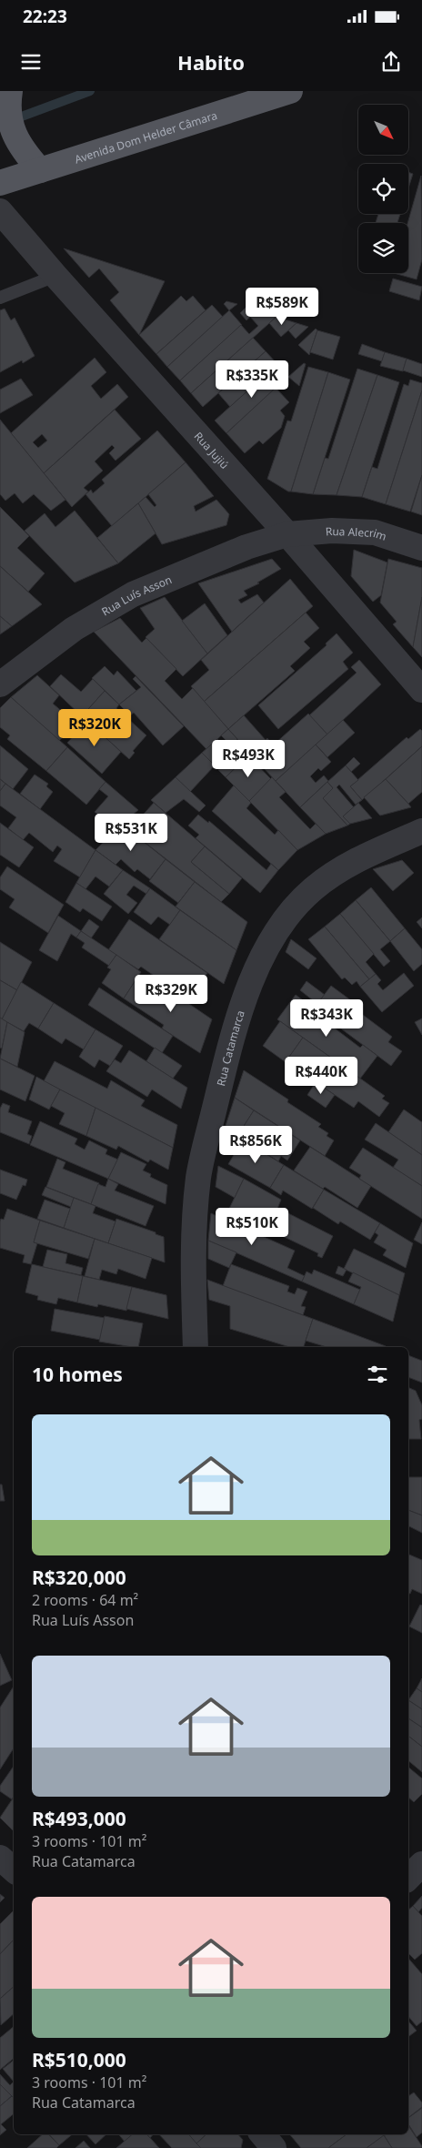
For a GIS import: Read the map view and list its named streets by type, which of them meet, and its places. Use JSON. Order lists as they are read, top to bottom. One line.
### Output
{"streets":{"main road":["Avenida Dom Helder Câmara"],"street":["Rua Jujiú","Rua Alecrim","Rua Luís Asson","Rua Catamarca"]},"crossings":[["Rua Jujiú","Rua Alecrim"],["Rua Jujiú","Rua Luís Asson"],["Rua Alecrim","Rua Luís Asson"]],"north":"bottom right","page":{"status":"22:23","header":"Habito","price":["R$589K","R$335K","R$320K","R$493K","R$531K","R$329K","R$343K","R$440K","R$856K","R$510K"],"heading":"10 homes","list":[{"name":"R$320,000","note":"2 rooms · 64 m² · Rua Luís Asson"},{"name":"R$493,000","note":"3 rooms · 101 m² · Rua Catamarca"},{"name":"R$510,000","note":"3 rooms · 101 m² · Rua Catamarca"}]}}
